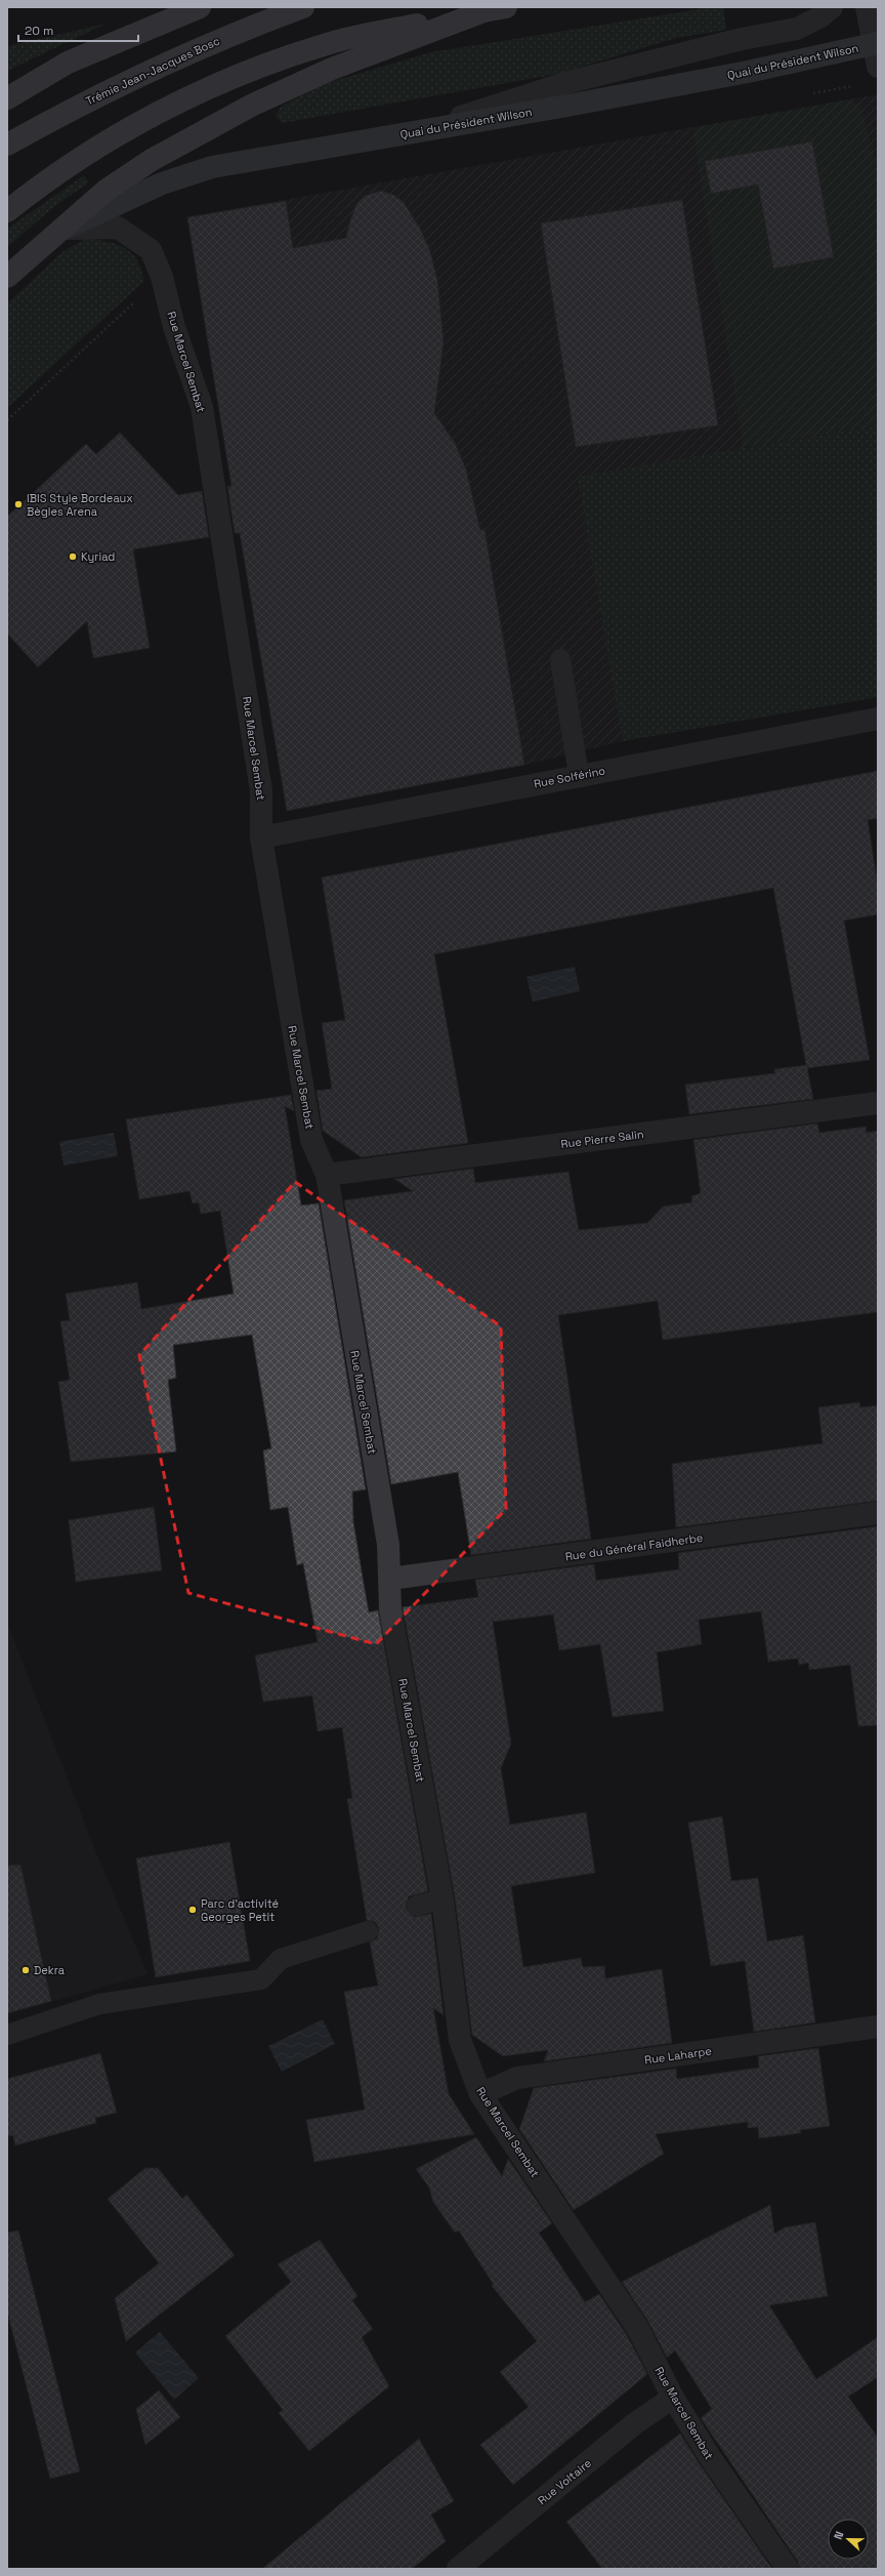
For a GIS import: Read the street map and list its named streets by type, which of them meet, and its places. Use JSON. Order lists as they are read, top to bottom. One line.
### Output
{"streets":{"main road":["Trémie Jean-Jacques Bosc"],"street":["Quai du Président Wilson","Rue Marcel Sembat","Rue Solférino","Rue Pierre Salin","Rue du Général Faidherbe","Rue Laharpe","Rue Voltaire"]},"crossings":[["Quai du Président Wilson","Rue Marcel Sembat"],["Rue Marcel Sembat","Rue Solférino"],["Rue Marcel Sembat","Rue Pierre Salin"],["Rue Marcel Sembat","Rue du Général Faidherbe"],["Rue Marcel Sembat","Rue Laharpe"],["Rue Marcel Sembat","Rue Voltaire"]],"places":["IBIS Style Bordeaux Bègles Arena","Kyriad","Parc d'activité Georges Petit","Dekra"],"scale_bar":"20 m","north":"left"}
